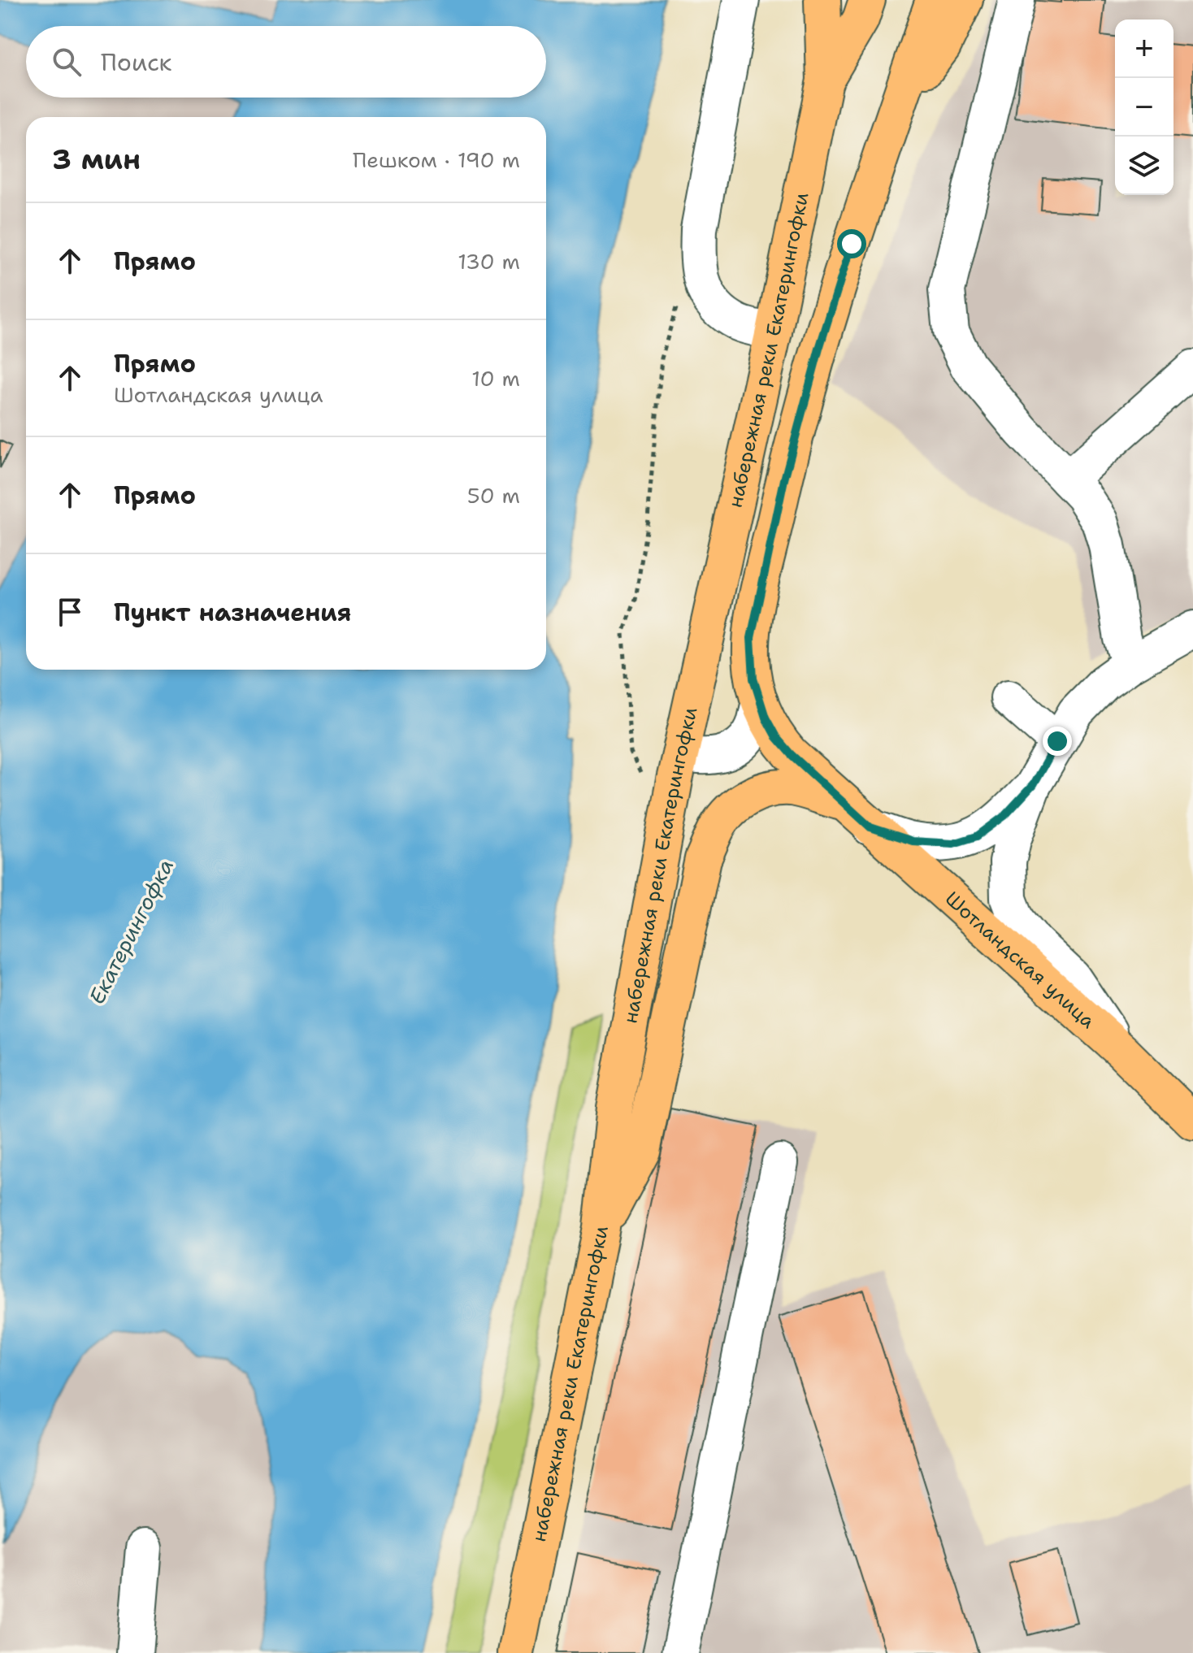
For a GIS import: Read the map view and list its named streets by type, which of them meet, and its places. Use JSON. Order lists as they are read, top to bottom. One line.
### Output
{"streets":{"main road":["набережная реки Екатерингофки","Шотландская улица"]},"water":["Екатерингофка"],"page":{"map_buttons":["+","−"],"search":"Поиск","heading":["3 мин","Пешком · 190 m"],"list":[["Прямо","130 m"],["Прямо","Шотландская улица","10 m"],["Прямо","50 m"],"Пункт назначения"]}}
